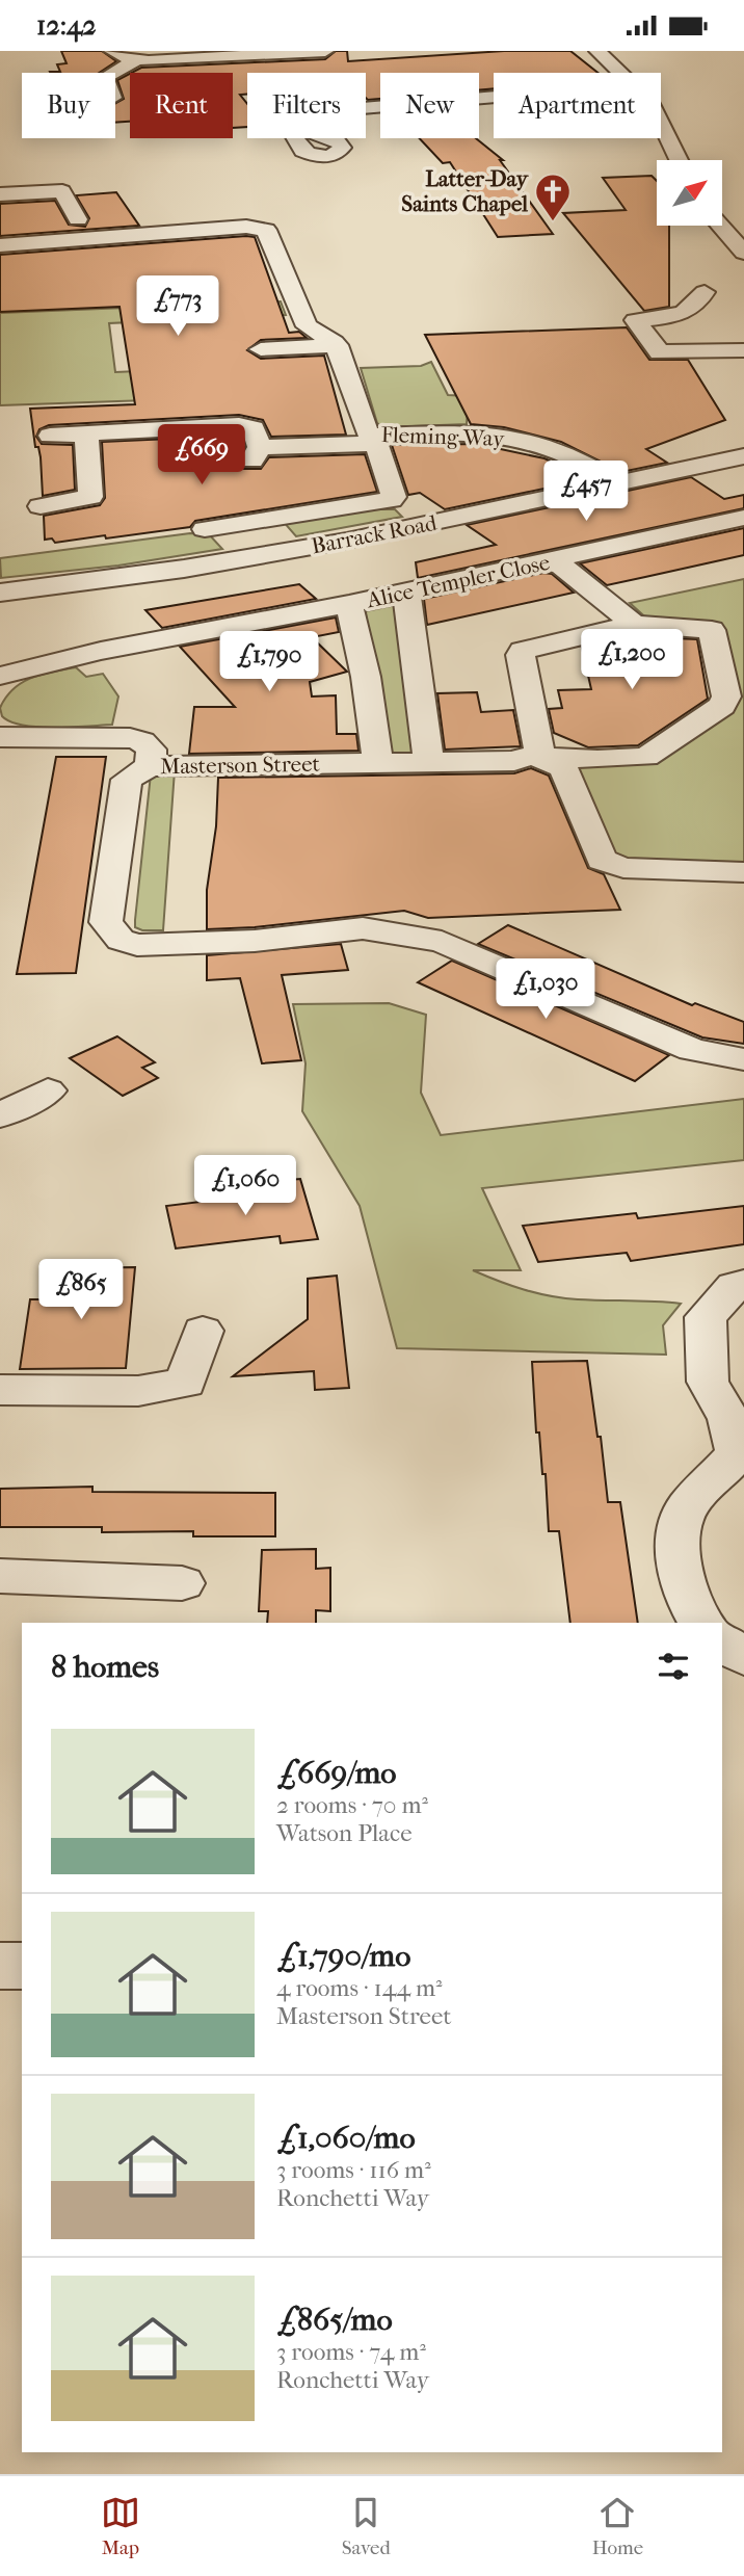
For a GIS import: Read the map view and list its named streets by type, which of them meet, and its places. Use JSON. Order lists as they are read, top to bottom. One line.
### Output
{"streets":{"street":["Fleming Way","Barrack Road","Alice Templer Close","Masterson Street"]},"crossings":[["Fleming Way","Barrack Road"]],"places":{"church":["Latter-Day Saints Chapel"]},"north":"top right","page":{"status":"12:42","chip":["Buy","Rent","Filters","New","Apartment"],"price":["£773","£669","£457","£1,200","£1,790","£1,030","£1,060","£865"],"heading":"8 homes","list":[{"name":"£669/mo","note":"2 rooms · 70 m² · Watson Place"},{"name":"£1,790/mo","note":"4 rooms · 144 m² · Masterson Street"},{"name":"£1,060/mo","note":"3 rooms · 116 m² · Ronchetti Way"},{"name":"£865/mo","note":"3 rooms · 74 m² · Ronchetti Way"}],"tabs":["Map","Saved","Home"]}}
